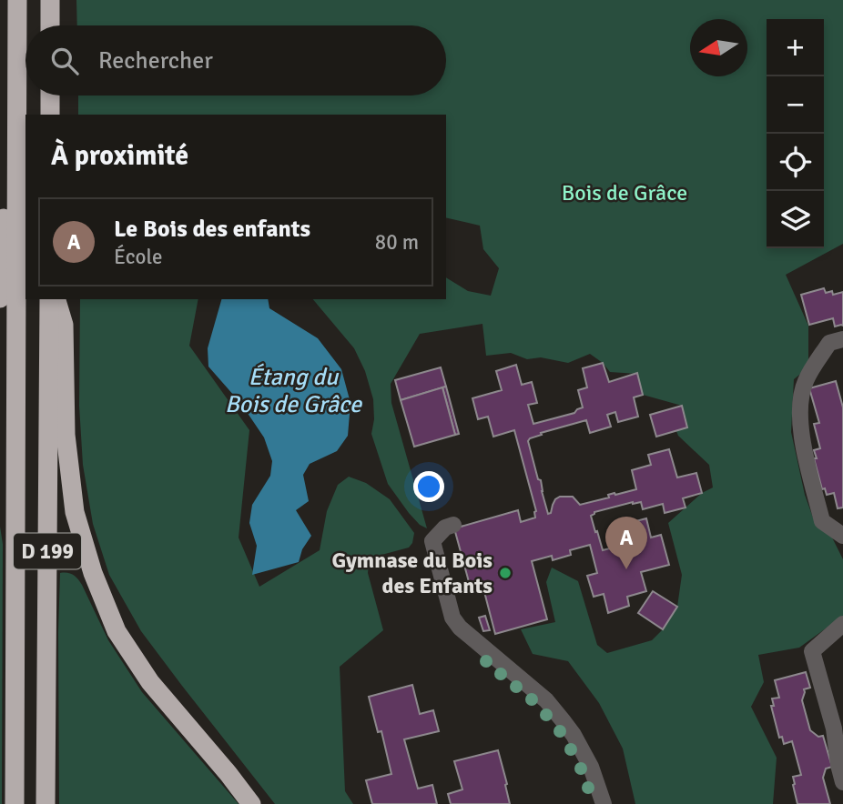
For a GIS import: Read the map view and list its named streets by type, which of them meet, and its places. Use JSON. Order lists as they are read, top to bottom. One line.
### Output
{"streets":{"highway":["D 199"]},"water":["Étang du Bois de Grâce"],"parks":["Bois de Grâce"],"places":["Gymnase du Bois des Enfants"],"north":"left","page":{"map_buttons":["+","−"],"search":"Rechercher","heading":"À proximité","list":[{"mark":"A","name":"Le Bois des enfants","note":"École","value":"80 m"}],"pins":"A"}}
